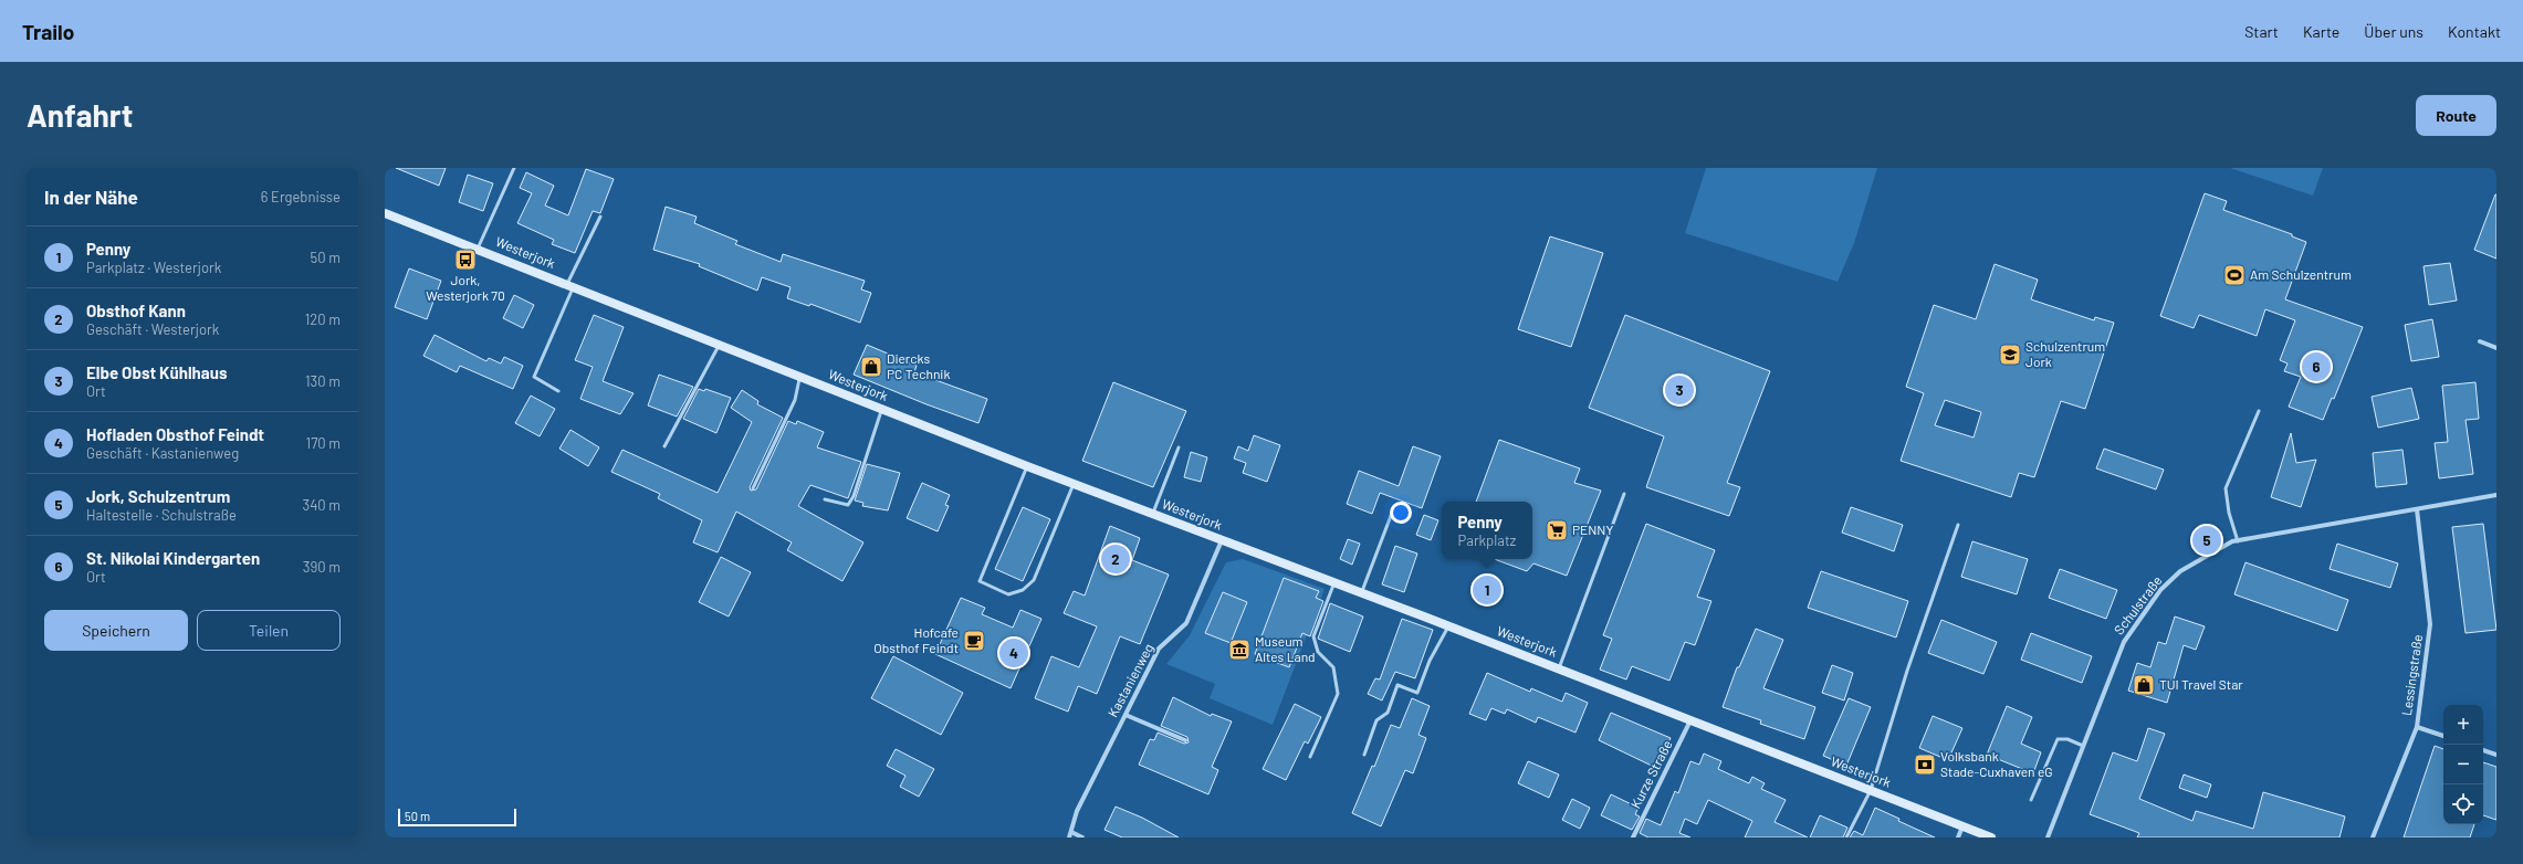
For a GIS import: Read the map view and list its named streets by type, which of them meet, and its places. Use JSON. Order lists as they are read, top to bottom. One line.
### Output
{"streets":{"main road":["Westerjork"],"street":["Schulstraße","Lessingstraße","Kastanienweg","Kurze Straße"]},"crossings":[["Westerjork","Kastanienweg"],["Westerjork","Kurze Straße"],["Schulstraße","Lessingstraße"]],"places":{"bus stop":["Jork, Westerjork 70"],"sports":["Am Schulzentrum"],"school or university":["Schulzentrum Jork"],"shop":["Diercks PC Technik","TUI Travel Star"],"supermarket":["PENNY"],"cafe":["Hofcafe Obsthof Feindt"],"museum":["Museum Altes Land"],"bank":["Volksbank Stade-Cuxhaven eG"]},"scale_bar":"50 m","page":{"header":"Trailo","nav":["Start","Karte","Über uns","Kontakt"],"buttons":["Route",["Speichern","Teilen"]],"title":"Anfahrt","heading":["In der Nähe","6 Ergebnisse"],"list":[{"mark":"1","name":"Penny","note":"Parkplatz · Westerjork","value":"50 m"},{"mark":"2","name":"Obsthof Kann","note":"Geschäft · Westerjork","value":"120 m"},{"mark":"3","name":"Elbe Obst Kühlhaus","note":"Ort","value":"130 m"},{"mark":"4","name":"Hofladen Obsthof Feindt","note":"Geschäft · Kastanienweg","value":"170 m"},{"mark":"5","name":"Jork, Schulzentrum","note":"Haltestelle · Schulstraße","value":"340 m"},{"mark":"6","name":"St. Nikolai Kindergarten","note":"Ort","value":"390 m"}],"pins":["6","3","5","2","1","4"],"popup":["Penny","Parkplatz"],"map_buttons":["+","−"],"scale":"50 m"}}
